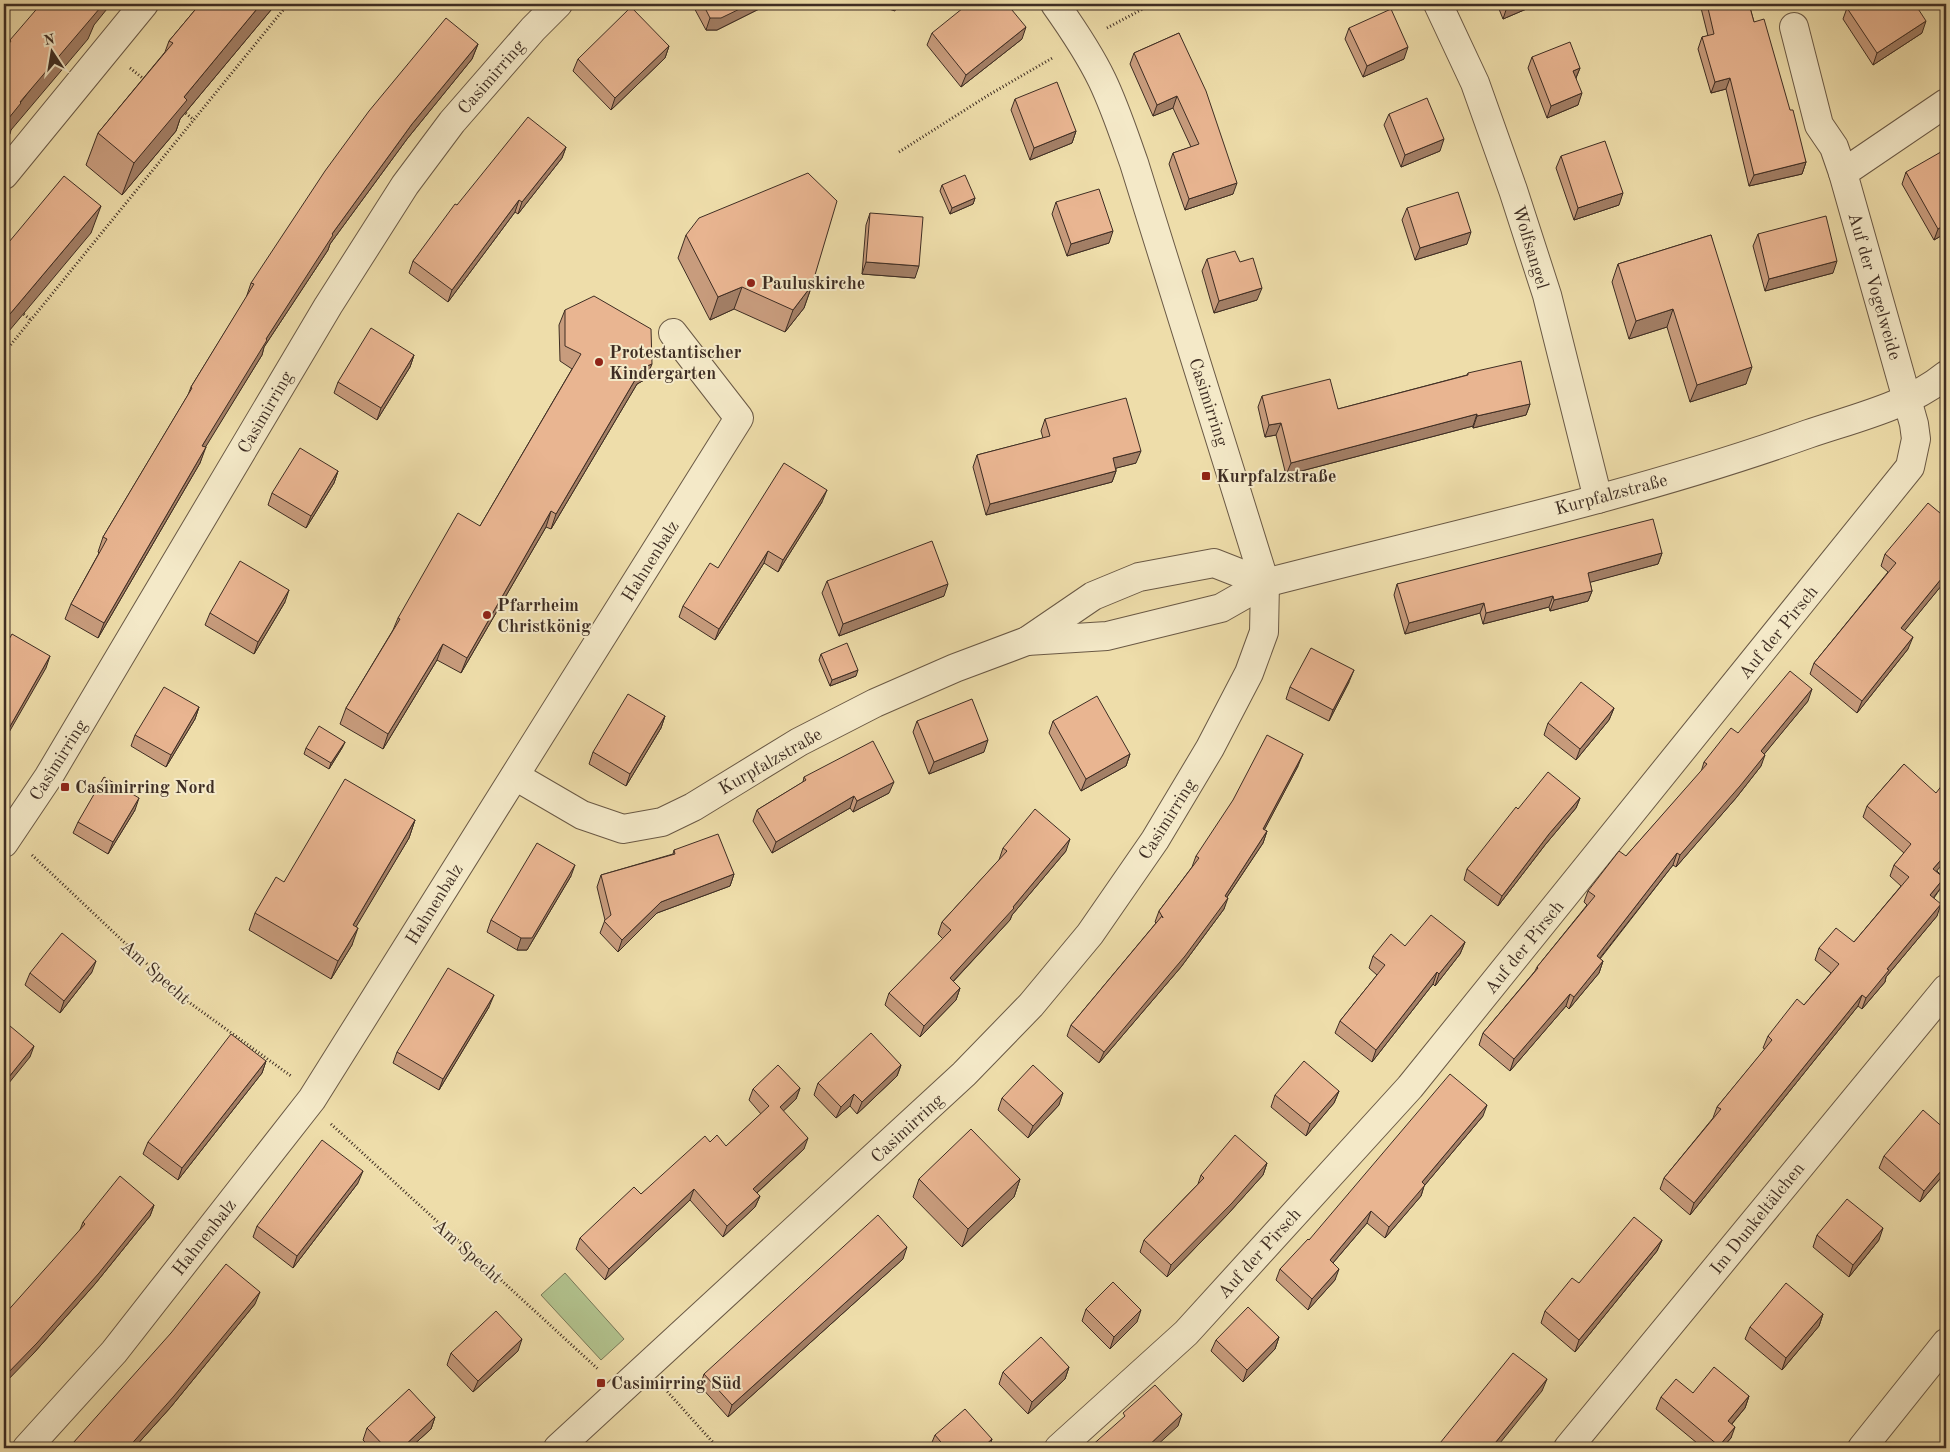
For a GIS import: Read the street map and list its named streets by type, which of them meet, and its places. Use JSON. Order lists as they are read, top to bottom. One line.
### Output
{"streets":{"street":["Casimirring","Wolfsangel","Auf der Vogelweide","Kurpfalzstraße","Hahnenbalz","Auf der Pirsch","Im Dunkeltälchen"],"path":["Am Specht"]},"crossings":[["Casimirring","Kurpfalzstraße"],["Casimirring","Am Specht"],["Wolfsangel","Kurpfalzstraße"],["Auf der Vogelweide","Kurpfalzstraße"],["Auf der Vogelweide","Auf der Pirsch"],["Kurpfalzstraße","Hahnenbalz"],["Kurpfalzstraße","Auf der Pirsch"]],"places":{"other":["Pauluskirche","Protestantischer Kindergarten","Pfarrheim Christkönig"],"transit":["Kurpfalzstraße","Casimirring Nord","Casimirring Süd"]},"north":"top"}
